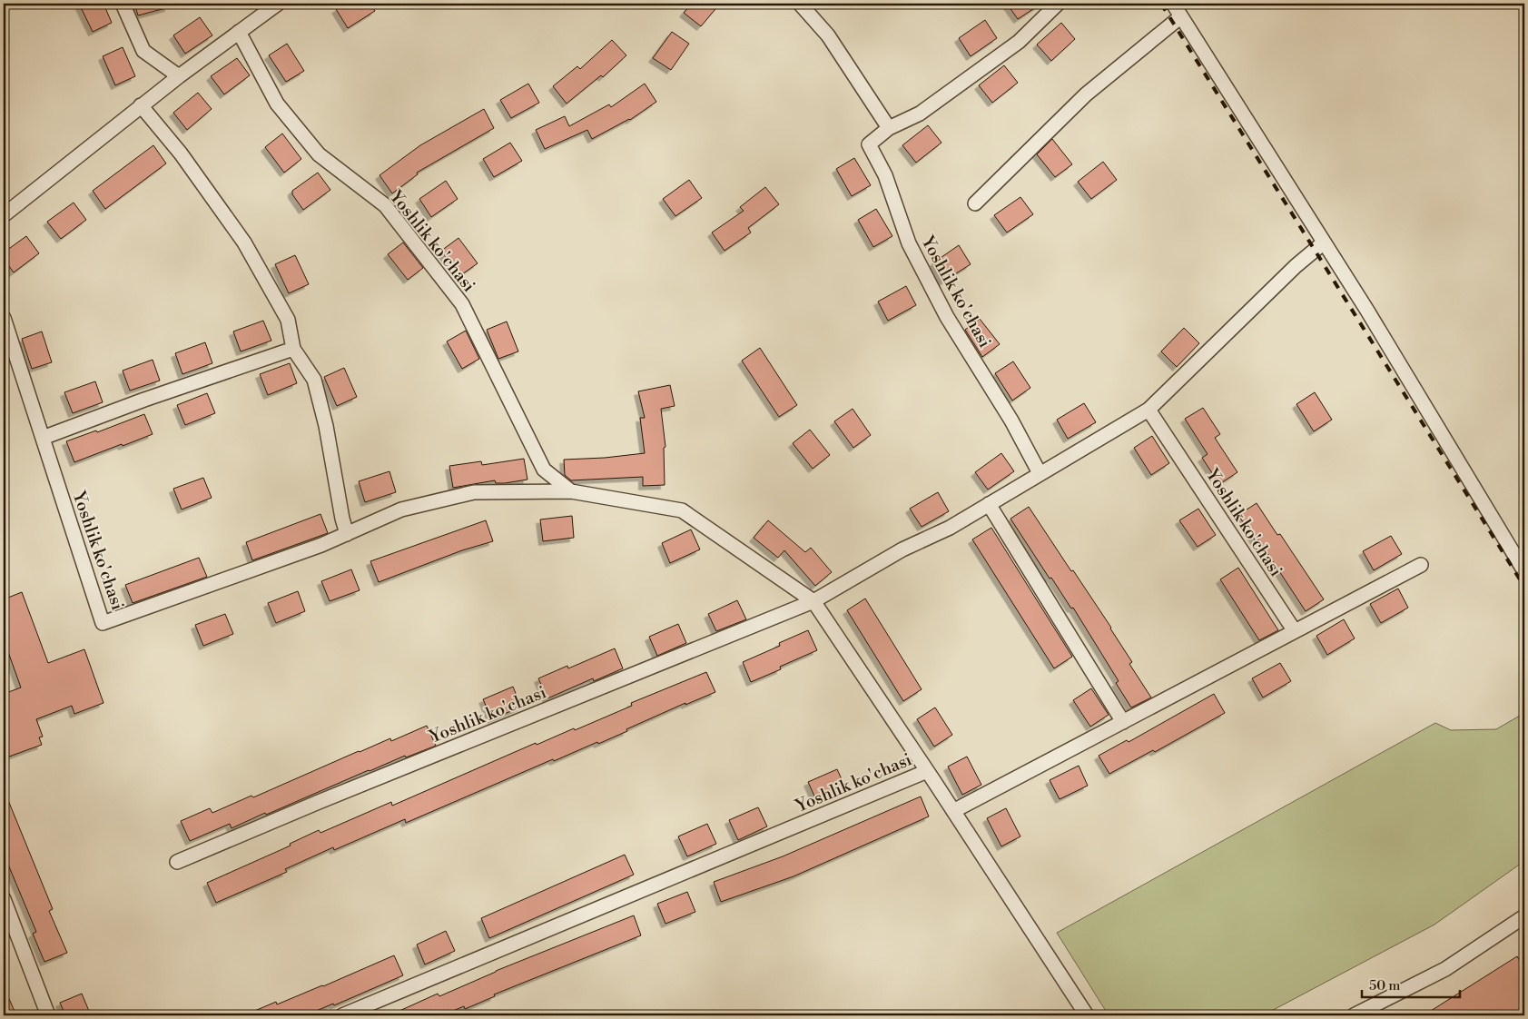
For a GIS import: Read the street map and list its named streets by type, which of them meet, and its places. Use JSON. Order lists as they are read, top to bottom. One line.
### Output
{"streets":{"street":["Yoshlik ko'chasi"]},"scale_bar":"50 m"}
